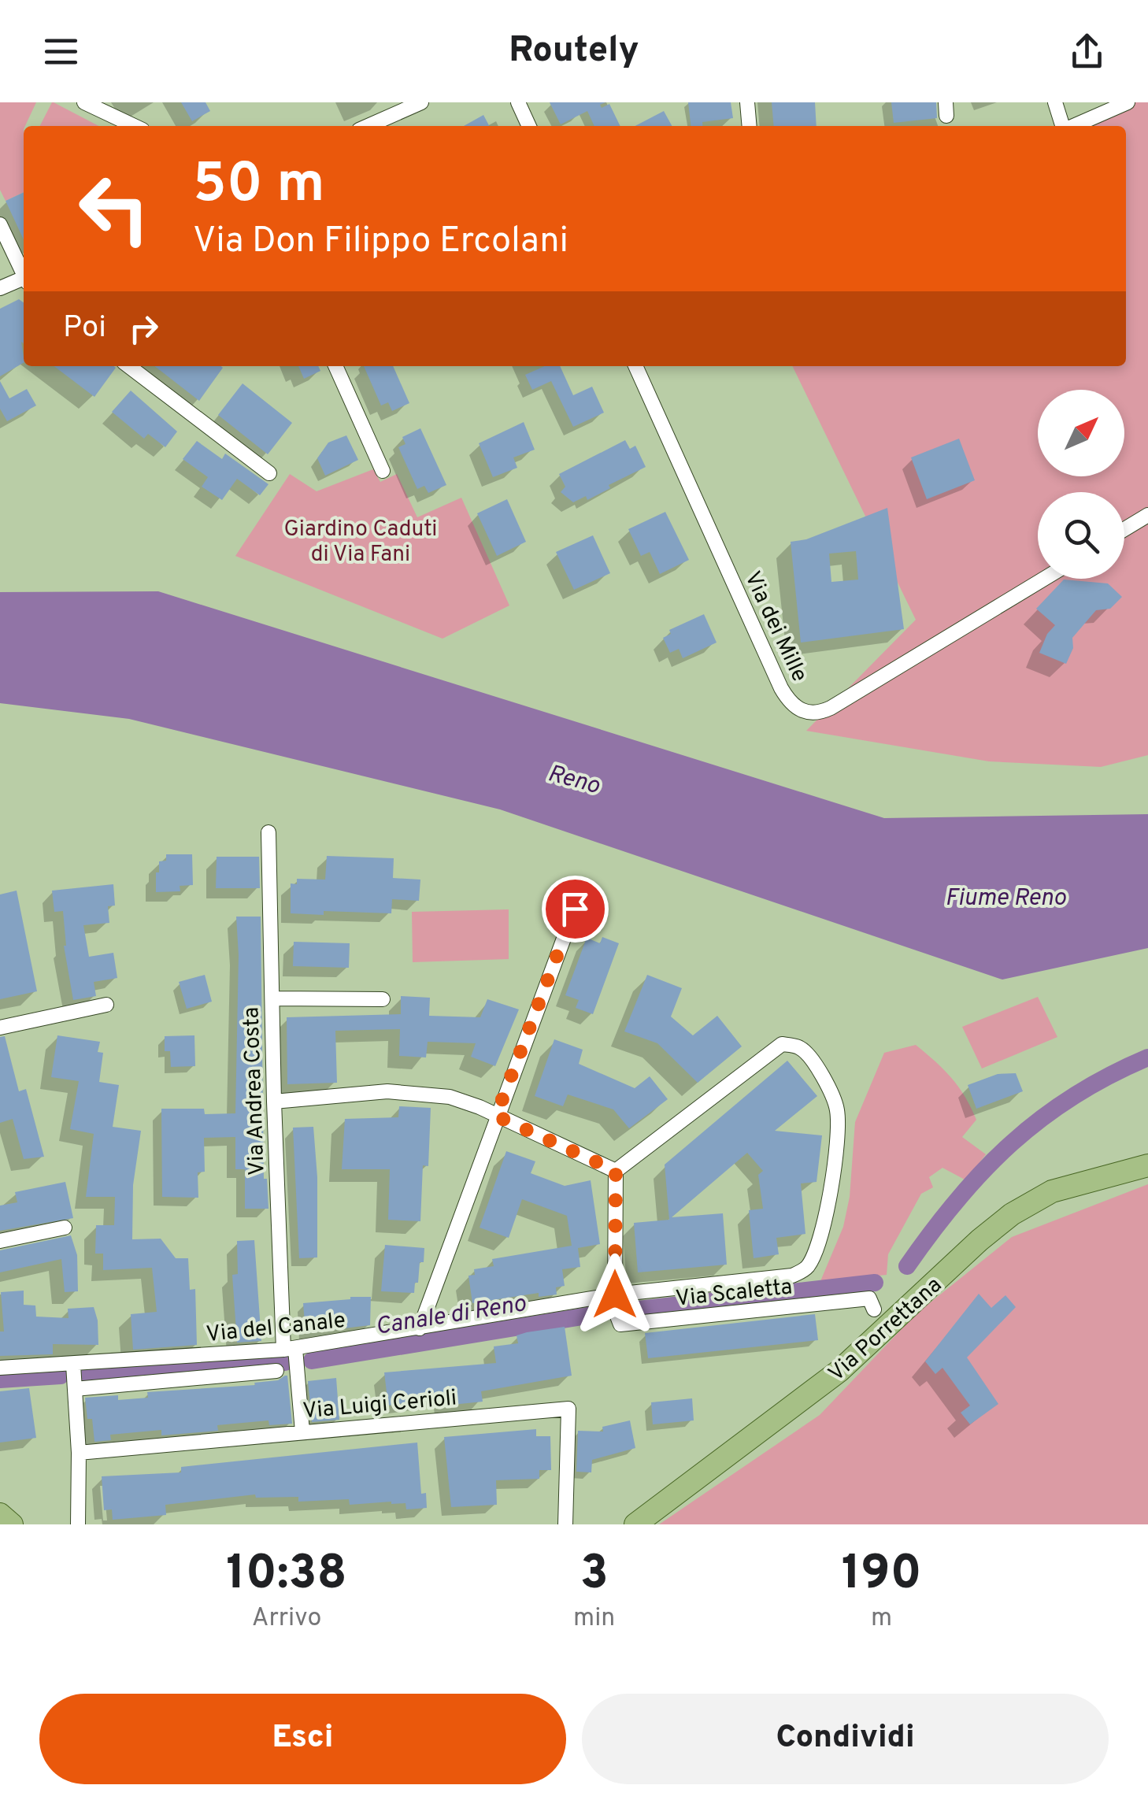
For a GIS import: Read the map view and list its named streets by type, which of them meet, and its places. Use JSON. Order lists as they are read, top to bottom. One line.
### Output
{"streets":{"main road":["Via Porrettana"],"street":["Via dei Mille","Via Andrea Costa","Via Scaletta","Via del Canale","Via Luigi Cerioli"]},"crossings":[["Via Andrea Costa","Via del Canale"],["Via Andrea Costa","Via Luigi Cerioli"],["Via Scaletta","Via del Canale"]],"water":["Reno","Fiume Reno","Canale di Reno"],"parks":["Giardino Caduti di Via Fani"],"north":"top right","page":{"header":"Routely","turn":["50 m","Via Don Filippo Ercolani"],"then":"Poi","eta":["10:38","Arrivo","3","min","190","m"],"buttons":["Esci","Condividi"]}}
